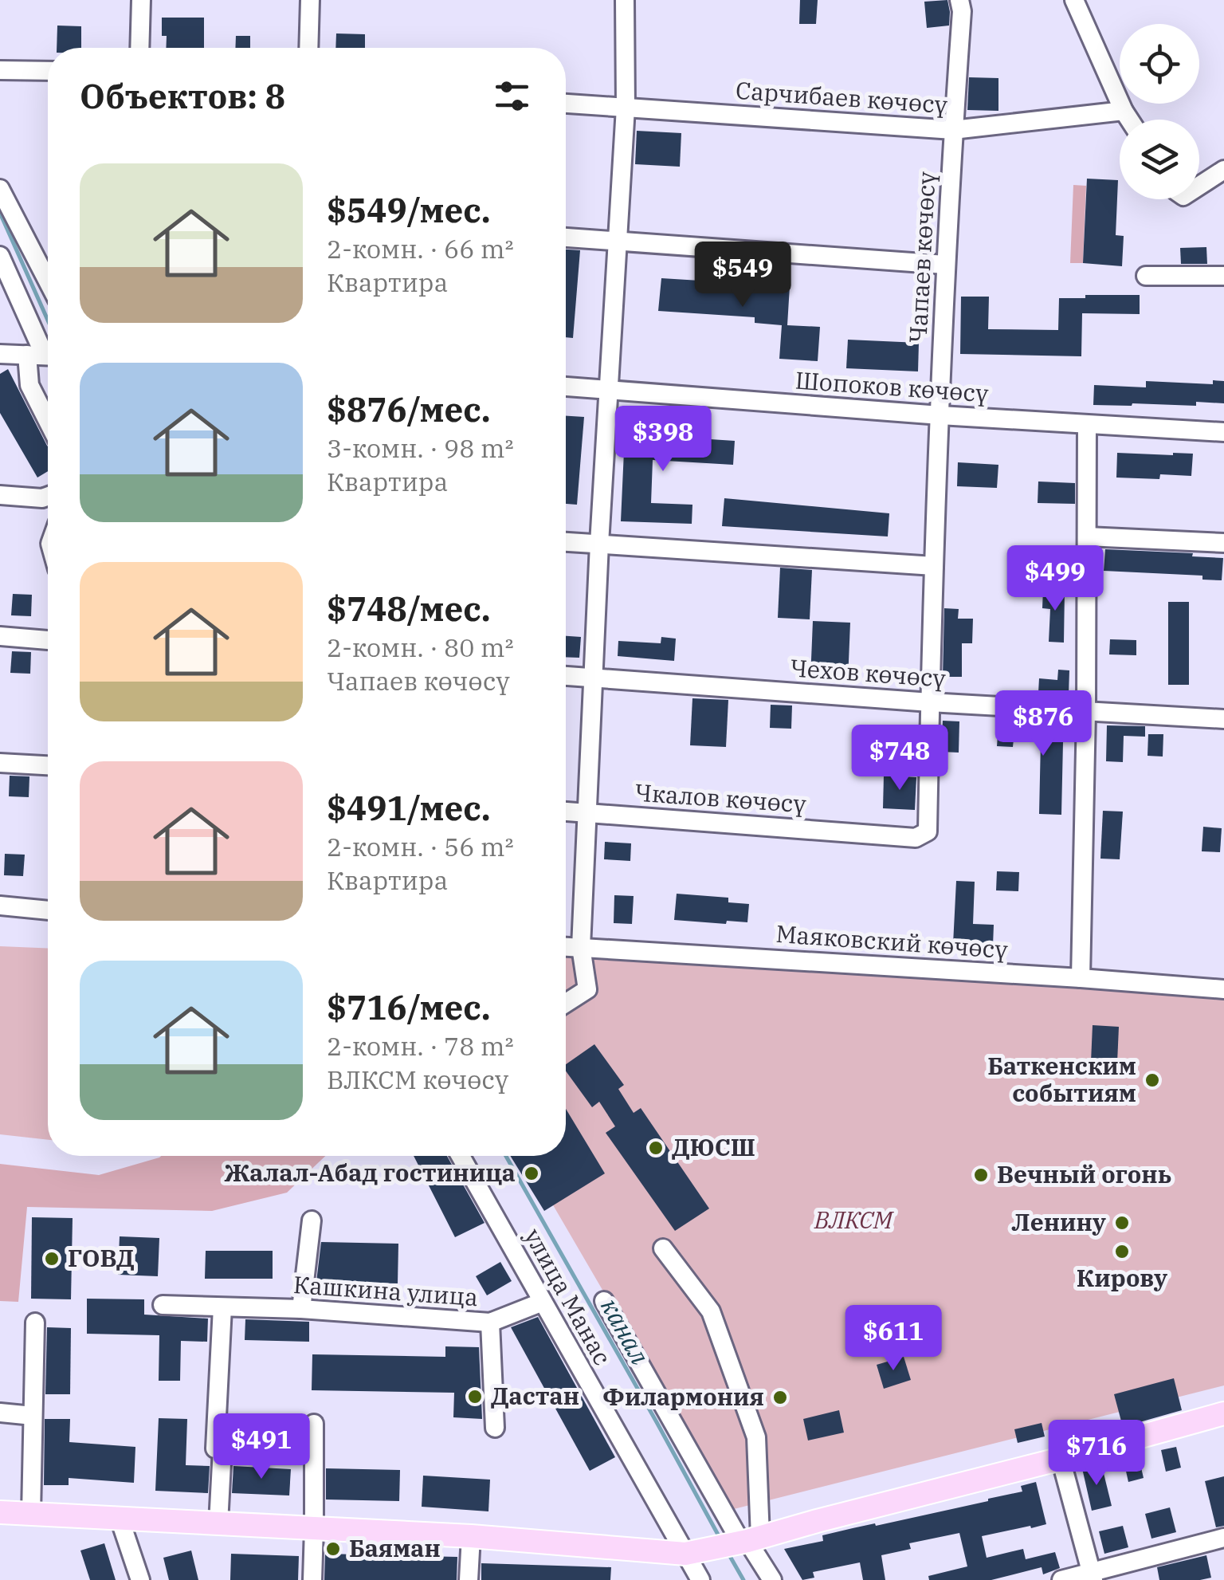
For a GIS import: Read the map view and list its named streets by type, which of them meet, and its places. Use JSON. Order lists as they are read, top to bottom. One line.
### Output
{"streets":{"street":["Сарчибаев көчөсү","Чапаев көчөсү","Шопоков көчөсү","Чехов көчөсү","Чкалов көчөсү","Маяковский көчөсү","Кашкина улица","улица Манас"]},"crossings":[["Сарчибаев көчөсү","Чапаев көчөсү"],["Чапаев көчөсү","Шопоков көчөсү"],["Чапаев көчөсү","Чехов көчөсү"],["Чапаев көчөсү","Чкалов көчөсү"],["Кашкина улица","улица Манас"]],"water":["канал"],"parks":["ВЛКСМ"],"places":["Баткенским событиям","ДЮСШ","Жалал-Абад гостиница","Вечный огонь","Ленину","Кирову","ГОВД","Дастан","Филармония","Баяман"],"page":{"heading":"Объектов: 8","list":[{"name":"$549/мес.","note":"2-комн. · 66 m² · Квартира"},{"name":"$876/мес.","note":"3-комн. · 98 m² · Квартира"},{"name":"$748/мес.","note":"2-комн. · 80 m² · Чапаев көчөсү"},{"name":"$491/мес.","note":"2-комн. · 56 m² · Квартира"},{"name":"$716/мес.","note":"2-комн. · 78 m² · ВЛКСМ көчөсү"}],"price":["$549","$398","$499","$876","$748","$611","$491","$716"]}}
